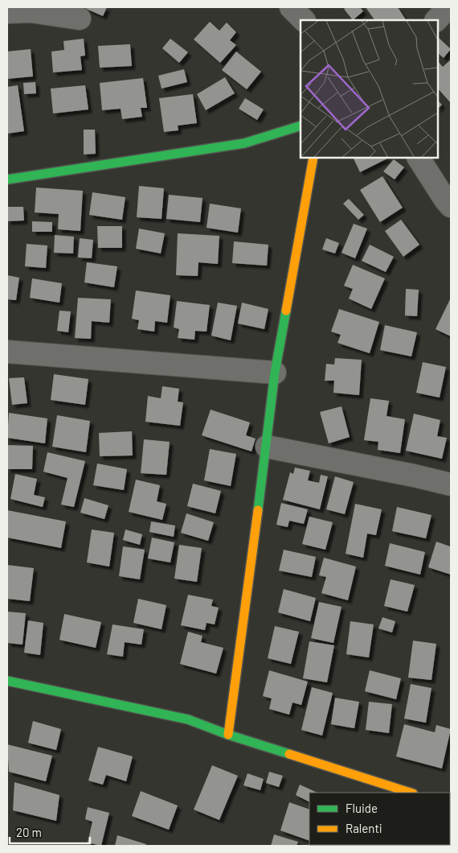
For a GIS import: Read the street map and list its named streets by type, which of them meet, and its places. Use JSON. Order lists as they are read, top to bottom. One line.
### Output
{"legend":["Fluide","Ralenti"],"scale_bar":"20 m"}
